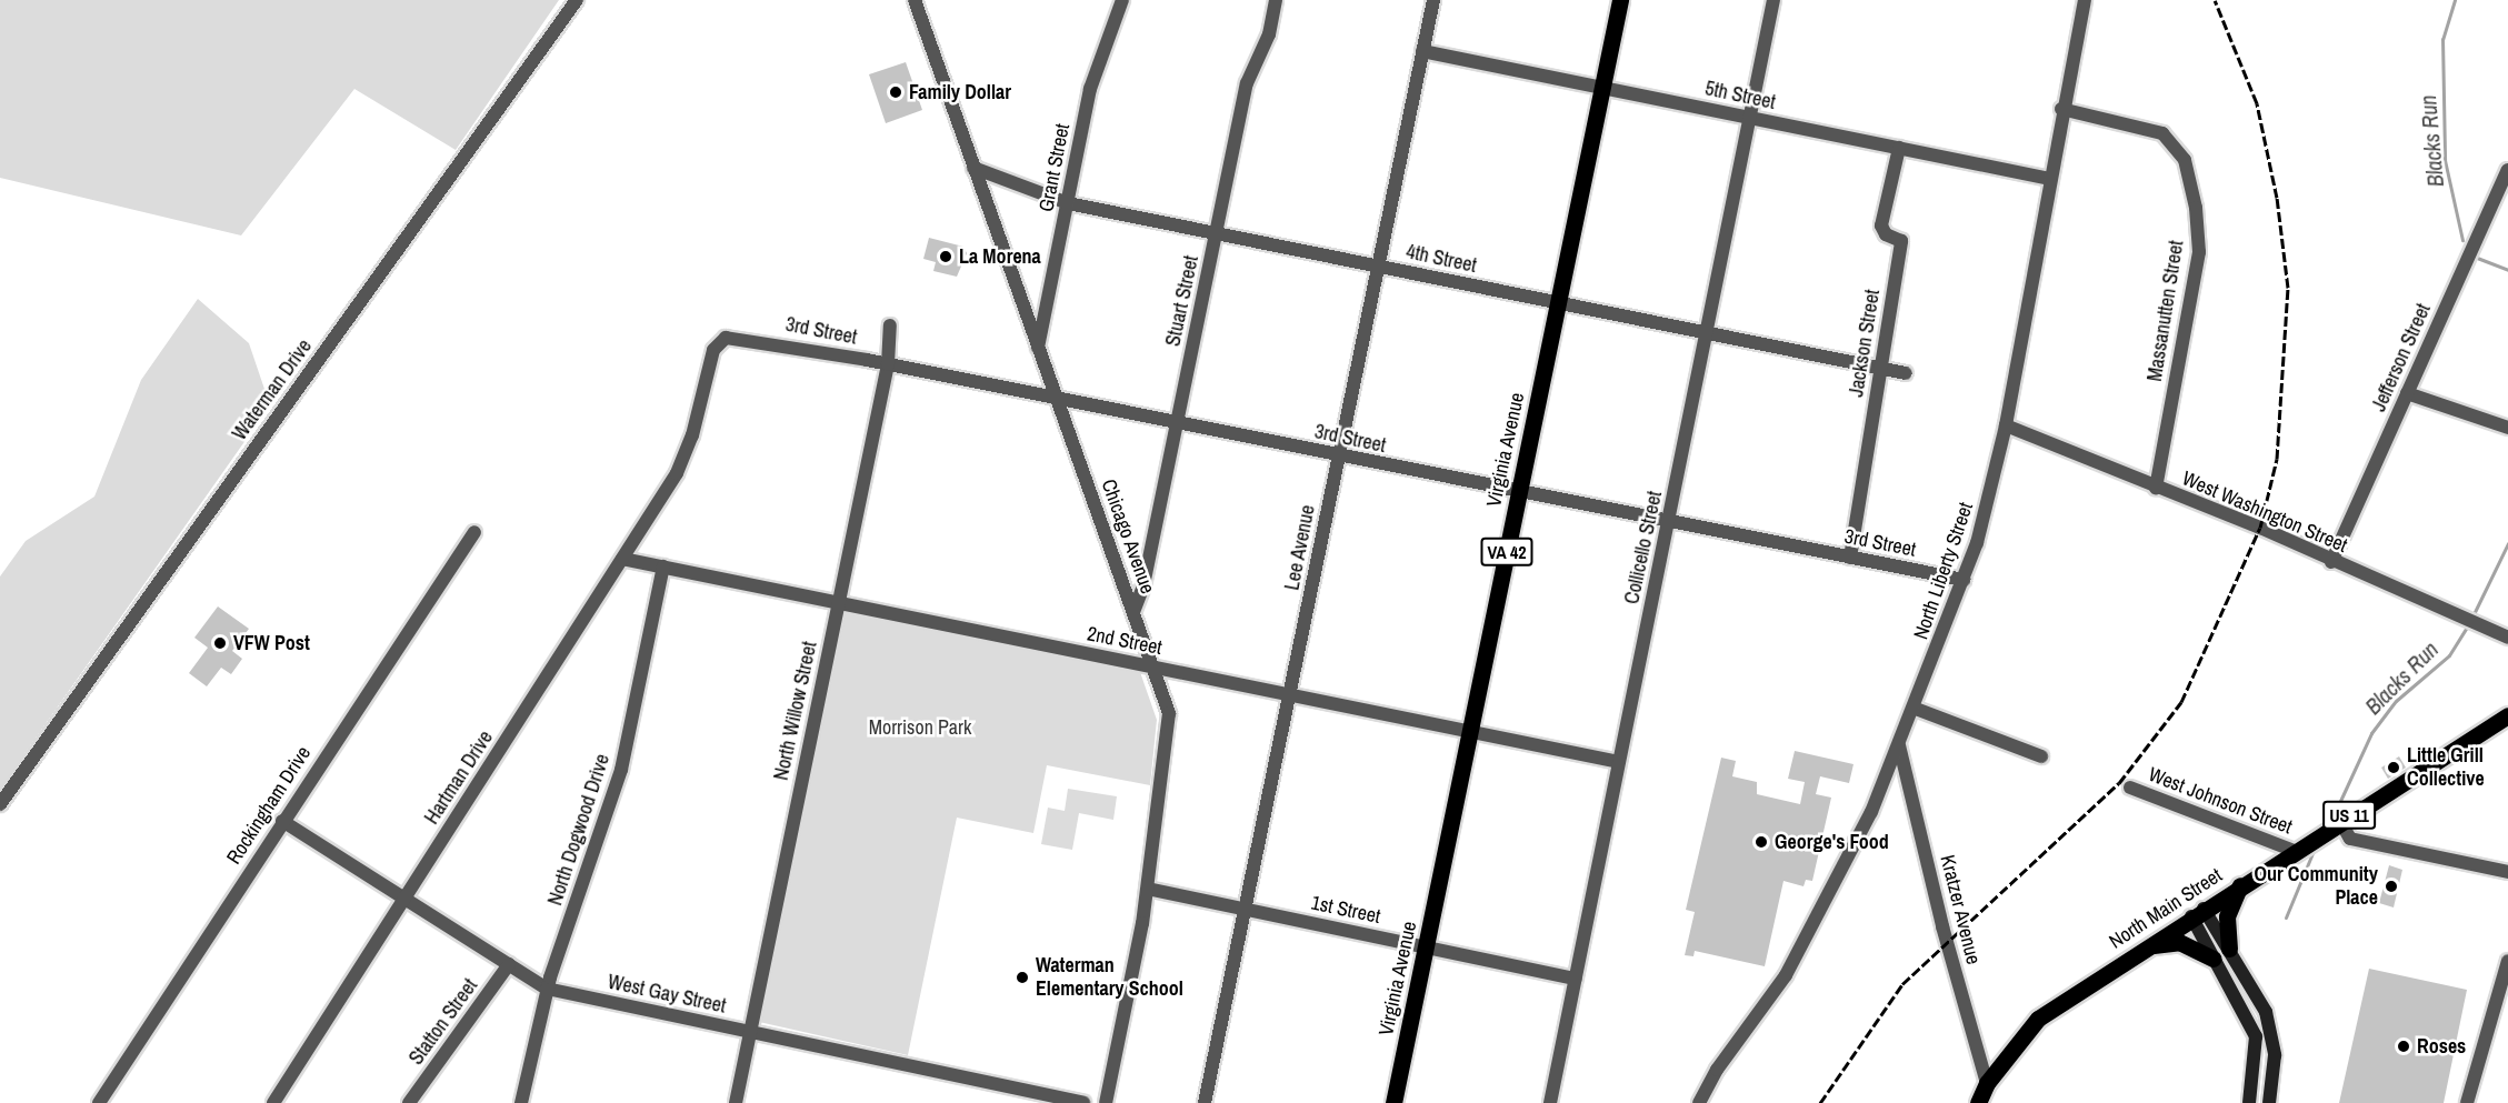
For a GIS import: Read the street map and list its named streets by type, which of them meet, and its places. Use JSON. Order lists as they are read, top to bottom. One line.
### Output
{"streets":{"main road":["Virginia Avenue","VA 42","US 11","North Main Street"],"street":["5th Street","Grant Street","4th Street","Stuart Street","Massanutten Street","3rd Street","Jackson Street","Jefferson Street","Waterman Drive","West Washington Street","Chicago Avenue","Lee Avenue","Collicello Street","North Liberty Street","2nd Street","North Willow Street","Hartman Drive","West Johnson Street","Rockingham Drive","North Dogwood Drive","1st Street","Kratzer Avenue","West Gay Street","Statton Street"]},"crossings":[["5th Street","Jackson Street"],["5th Street","Virginia Avenue"],["5th Street","Lee Avenue"],["5th Street","Collicello Street"],["5th Street","North Liberty Street"],["Grant Street","4th Street"],["Grant Street","Chicago Avenue"],["4th Street","Stuart Street"],["4th Street","Jackson Street"],["4th Street","Virginia Avenue"],["4th Street","Chicago Avenue"],["4th Street","Lee Avenue"],["4th Street","Collicello Street"],["Stuart Street","3rd Street"],["Stuart Street","Chicago Avenue"],["Massanutten Street","West Washington Street"],["Massanutten Street","North Liberty Street"],["3rd Street","Jackson Street"],["3rd Street","Virginia Avenue"],["3rd Street","Chicago Avenue"],["3rd Street","Lee Avenue"],["3rd Street","Collicello Street"],["3rd Street","North Liberty Street"],["3rd Street","North Willow Street"],["3rd Street","Hartman Drive"],["Jefferson Street","West Washington Street"],["Virginia Avenue","2nd Street"],["Virginia Avenue","1st Street"],["West Washington Street","North Liberty Street"],["Chicago Avenue","2nd Street"],["Chicago Avenue","1st Street"],["Lee Avenue","2nd Street"],["Lee Avenue","1st Street"],["Collicello Street","2nd Street"],["Collicello Street","1st Street"],["North Liberty Street","Kratzer Avenue"],["2nd Street","North Willow Street"],["2nd Street","Hartman Drive"],["2nd Street","North Dogwood Drive"],["North Willow Street","West Gay Street"],["Hartman Drive","West Gay Street"],["West Johnson Street","North Main Street"],["Rockingham Drive","West Gay Street"],["North Dogwood Drive","West Gay Street"],["North Main Street","Kratzer Avenue"],["West Gay Street","Statton Street"]],"water":["Blacks Run"],"parks":["Morrison Park"],"places":["Family Dollar","La Morena","VFW Post","Little Grill Collective","George's Food","Our Community Place","Waterman Elementary School","Roses"]}
